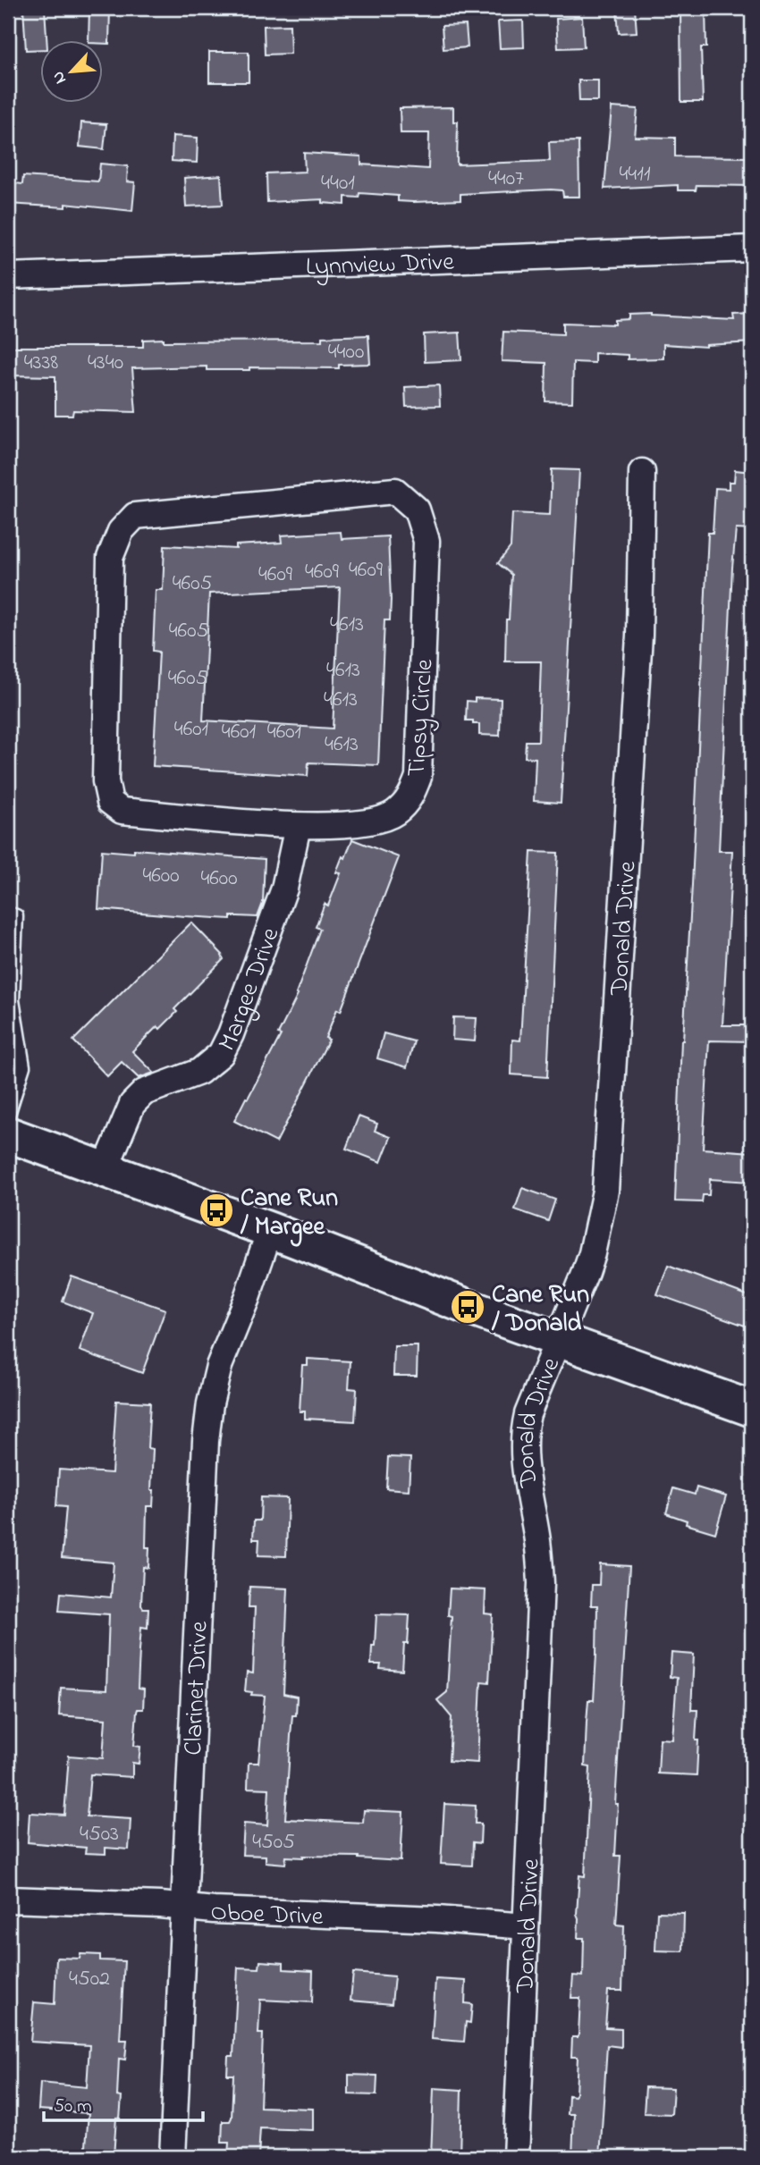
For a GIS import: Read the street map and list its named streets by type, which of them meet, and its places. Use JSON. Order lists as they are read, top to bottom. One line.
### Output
{"streets":{"street":["Lynnview Drive","Tipsy Circle","Donald Drive","Margee Drive","Clarinet Drive","Oboe Drive"]},"crossings":[["Tipsy Circle","Margee Drive"],["Donald Drive","Oboe Drive"],["Clarinet Drive","Oboe Drive"]],"places":{"bus stop":["Cane Run / Margee","Cane Run / Donald"]},"house_numbers":["4411","4407","4401","4400","4338","4340","4609","4609","4609","4605","4613","4605","4613","4605","4613","4601","4601","4601","4613","4600","4600","4503","4505","4502"],"scale_bar":"50 m","north":"bottom left"}
